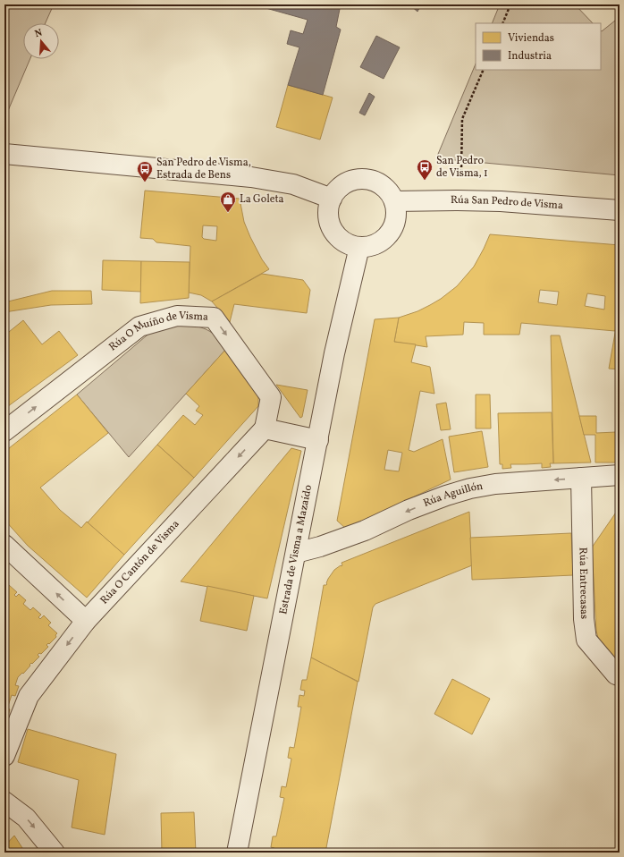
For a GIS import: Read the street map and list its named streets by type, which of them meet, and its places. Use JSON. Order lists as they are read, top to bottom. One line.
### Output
{"streets":{"street":["Rúa San Pedro de Visma","Rúa O Muíño de Visma","Rúa Aguillón","Estrada de Visma a Mazaído","Rúa O Cantón de Visma","Rúa Entrecasas"]},"crossings":[["Rúa San Pedro de Visma","Estrada de Visma a Mazaído"],["Rúa O Muíño de Visma","Rúa O Cantón de Visma"],["Rúa Aguillón","Estrada de Visma a Mazaído"],["Rúa Aguillón","Rúa Entrecasas"]],"one_way":["Rúa Aguillón","Rúa O Cantón de Visma"],"places":{"bus stop":["San Pedro de Visma, 1","San Pedro de Visma, Estrada de Bens"],"shop":["La Goleta"]},"legend":["Viviendas","Industria"],"north":"top"}
